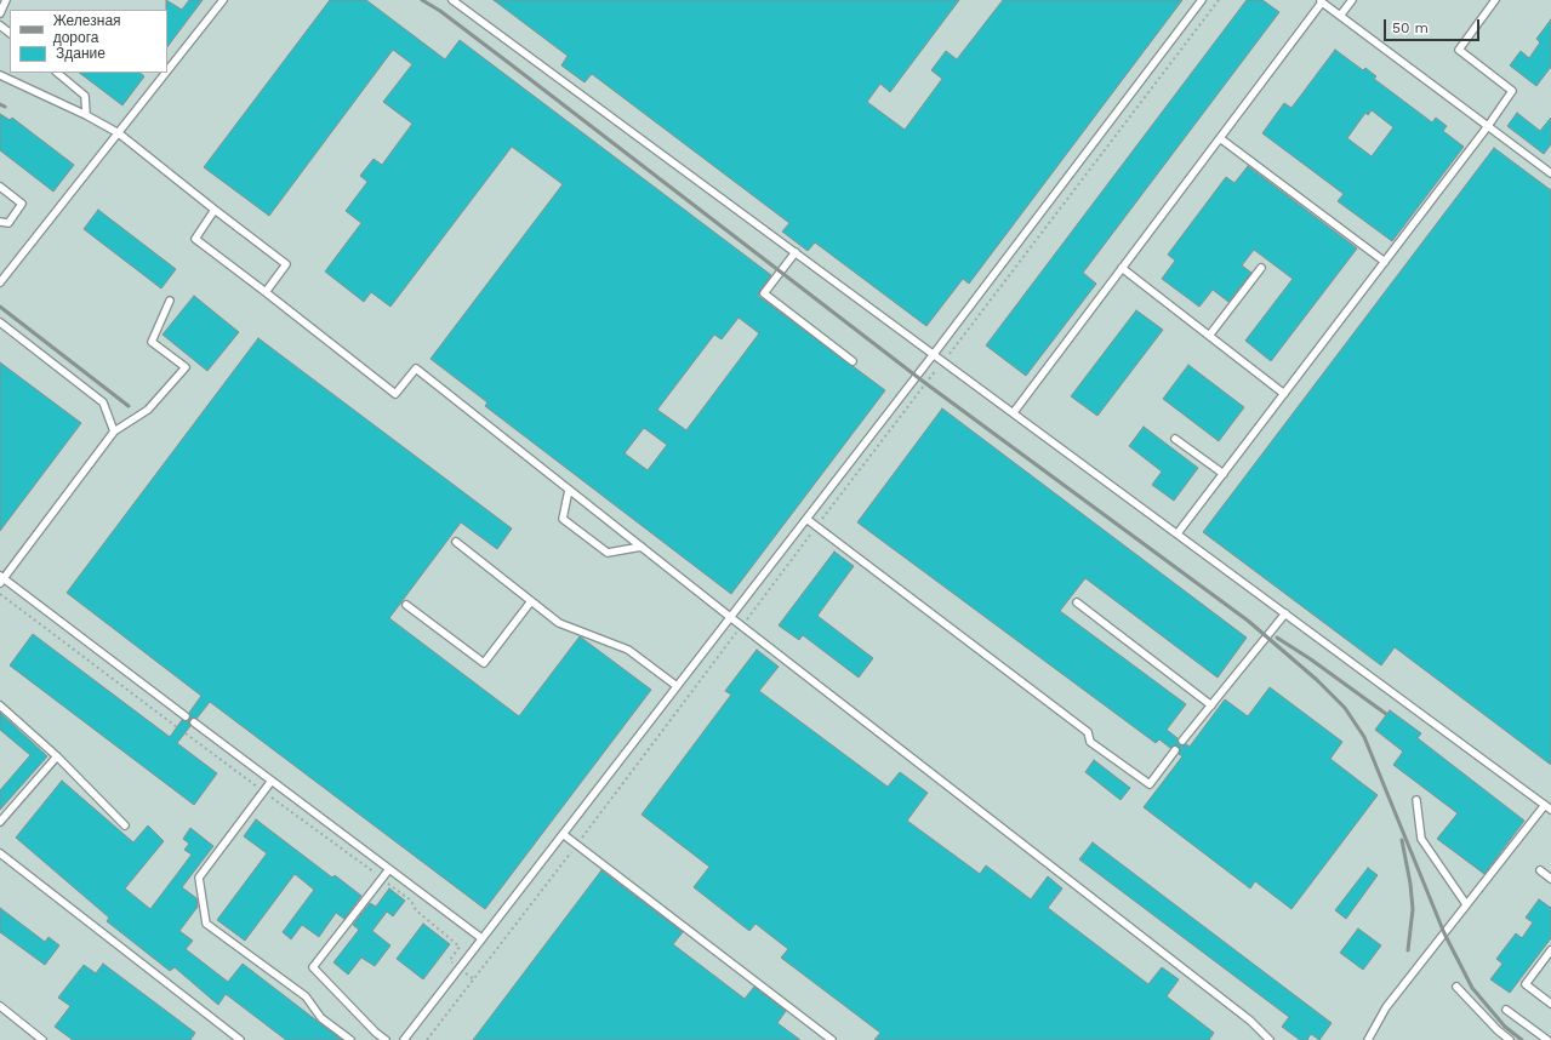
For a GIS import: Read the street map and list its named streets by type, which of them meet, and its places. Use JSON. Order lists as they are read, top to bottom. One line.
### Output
{"legend":["Железная дорога","Здание"],"scale_bar":"50 m"}
